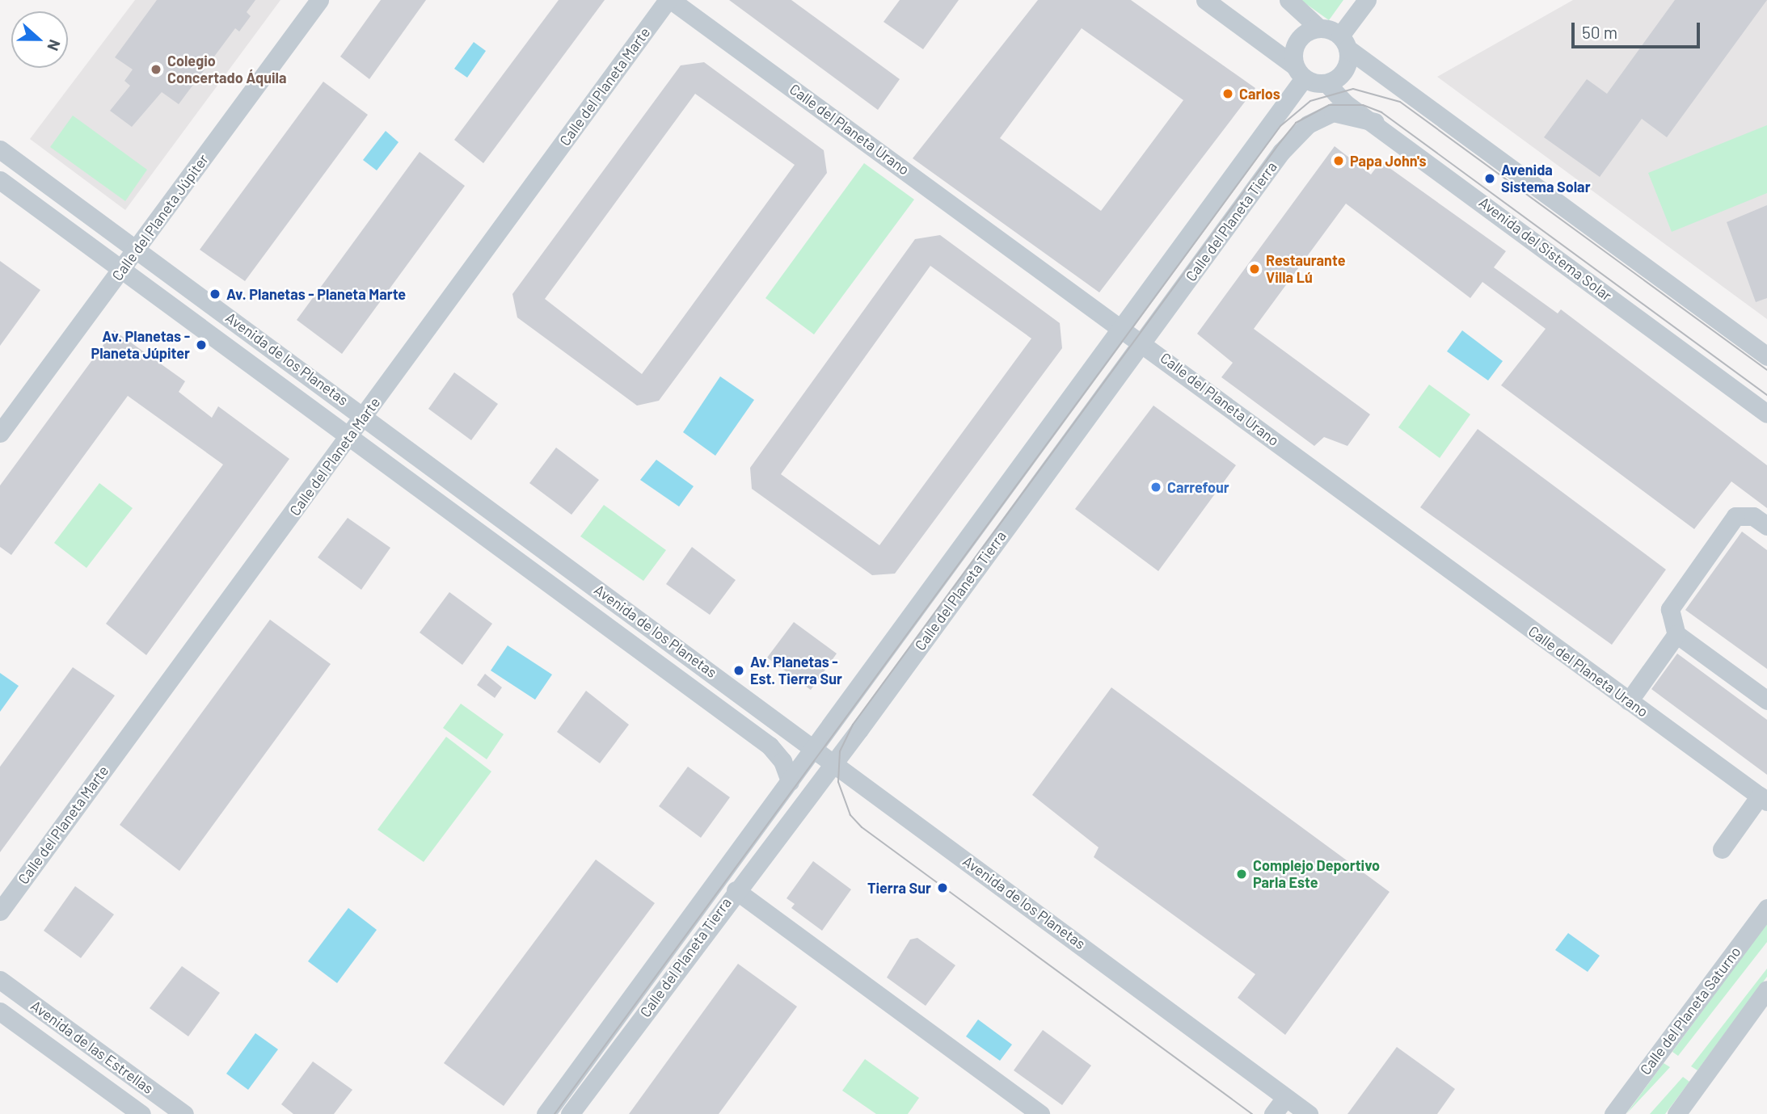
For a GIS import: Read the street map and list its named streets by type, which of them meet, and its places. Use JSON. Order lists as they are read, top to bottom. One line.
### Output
{"streets":{"street":["Calle del Planeta Marte","Calle del Planeta Urano","Calle del Planeta Júpiter","Calle del Planeta Tierra","Avenida del Sistema Solar","Avenida de los Planetas","Calle del Planeta Saturno","Avenida de las Estrellas"]},"crossings":[["Calle del Planeta Marte","Calle del Planeta Urano"],["Calle del Planeta Marte","Avenida de los Planetas"],["Calle del Planeta Urano","Calle del Planeta Tierra"],["Calle del Planeta Júpiter","Avenida de los Planetas"],["Calle del Planeta Tierra","Avenida del Sistema Solar"],["Calle del Planeta Tierra","Avenida de los Planetas"]],"places":["Colegio Concertado Áquila","Carlos","Papa John's","Avenida Sistema Solar","Restaurante Villa Lú","Av. Planetas - Planeta Marte","Av. Planetas - Planeta Júpiter","Carrefour","Av. Planetas - Est. Tierra Sur","Complejo Deportivo Parla Este","Tierra Sur"],"scale_bar":"50 m","north":"right"}
